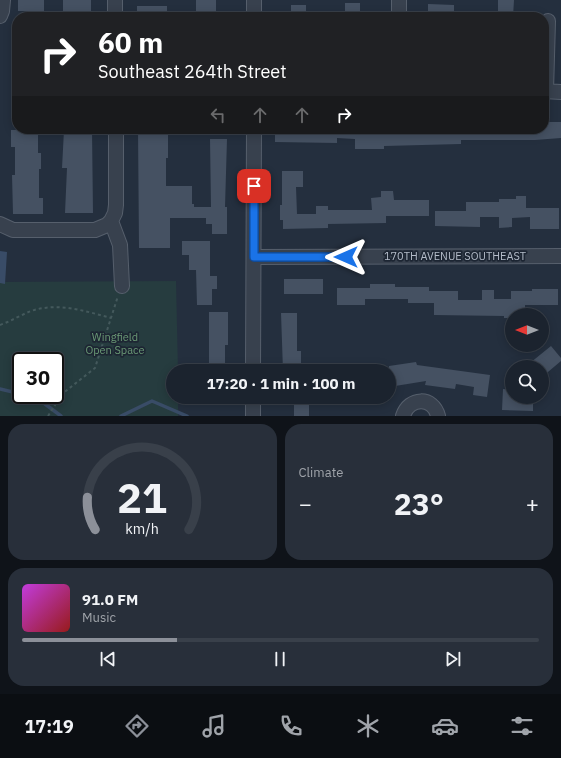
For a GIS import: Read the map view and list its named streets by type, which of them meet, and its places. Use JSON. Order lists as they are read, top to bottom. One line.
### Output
{"streets":{"street":["170TH AVENUE SOUTHEAST"]},"parks":["Wingfield Open Space"],"north":"left","page":{"turn":["60 m","Southeast 264th Street"],"limit":"30","trip":"17:20 · 1 min · 100 m","tile":"Climate","heat":["−","23°","+"],"song":["91.0 FM","Music"],"tabs":"17:19","gauge":["21","km/h"]}}
